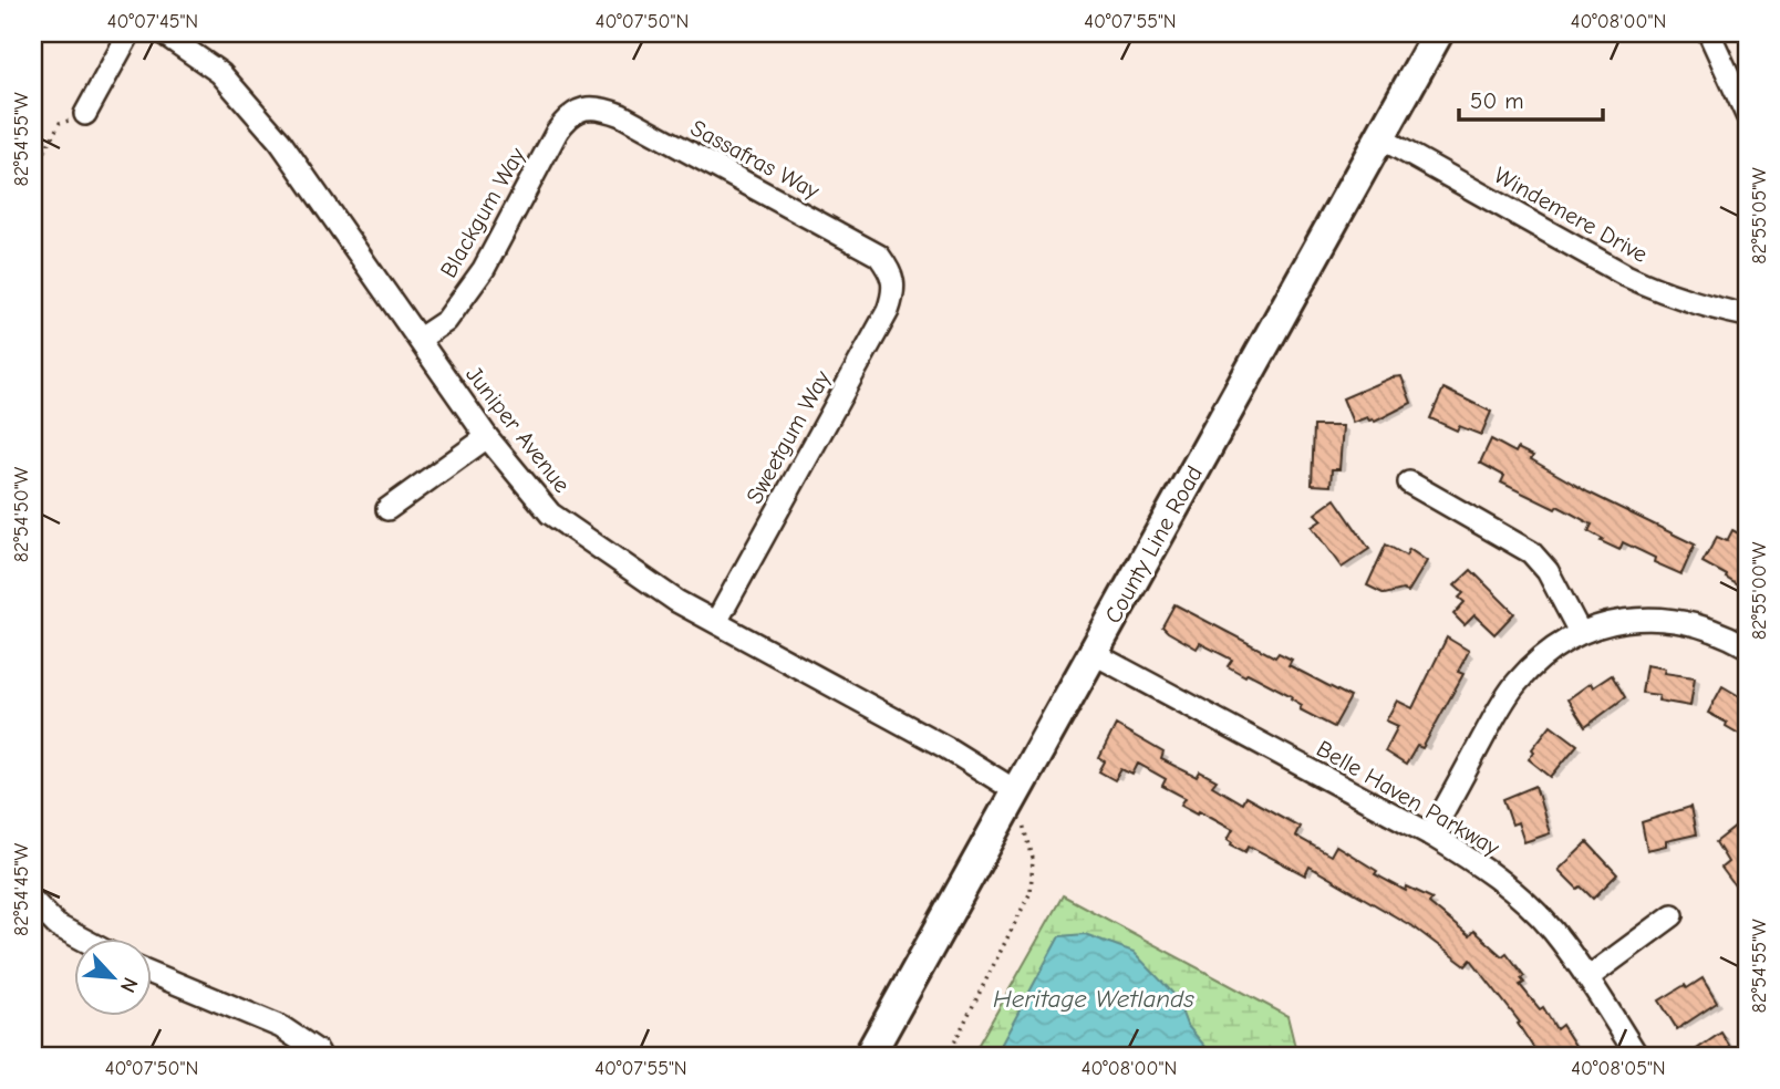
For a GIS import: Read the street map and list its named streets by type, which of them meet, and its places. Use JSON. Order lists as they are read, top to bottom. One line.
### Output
{"streets":{"main road":["County Line Road"],"street":["Sassafras Way","Blackgum Way","Windemere Drive","Juniper Avenue","Sweetgum Way","Belle Haven Parkway"]},"crossings":[["Sassafras Way","Blackgum Way"],["Sassafras Way","Sweetgum Way"],["Blackgum Way","Juniper Avenue"],["Windemere Drive","County Line Road"],["Juniper Avenue","Sweetgum Way"],["Juniper Avenue","County Line Road"],["County Line Road","Belle Haven Parkway"]],"water":["Heritage Wetlands"],"scale_bar":"50 m","north":"bottom right","coordinates":["40°07'45\"N","40°07'50\"N","40°07'55\"N","40°08'00\"N","82°54'55\"W","82°55'05\"W","82°54'50\"W","82°55'00\"W","82°54'45\"W","40°08'05\"N"]}
